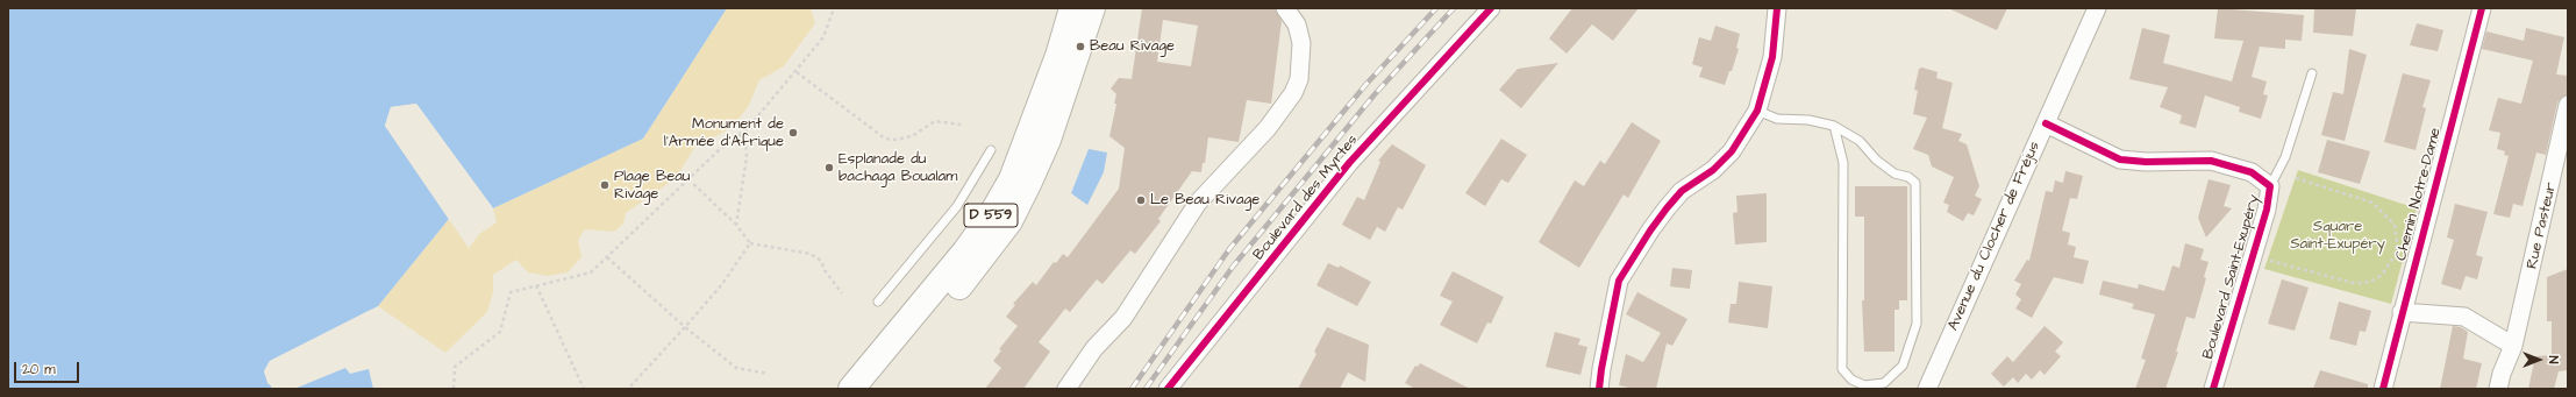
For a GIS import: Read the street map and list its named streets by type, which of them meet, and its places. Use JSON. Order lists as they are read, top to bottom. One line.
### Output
{"streets":{"main road":["D 559"],"street":["Chemin Notre-Dame","Boulevard des Myrtes","Rue Pasteur","Avenue du Clocher de Fréjus","Boulevard Saint-Exupéry"]},"crossings":[["Avenue du Clocher de Fréjus","Boulevard Saint-Exupéry"]],"parks":["Square Saint-Exupéry"],"places":["Beau Rivage","Monument de l'Armée d'Afrique","Esplanade du bachaga Boualam","Plage Beau Rivage","Le Beau Rivage"],"scale_bar":"20 m","north":"right"}
